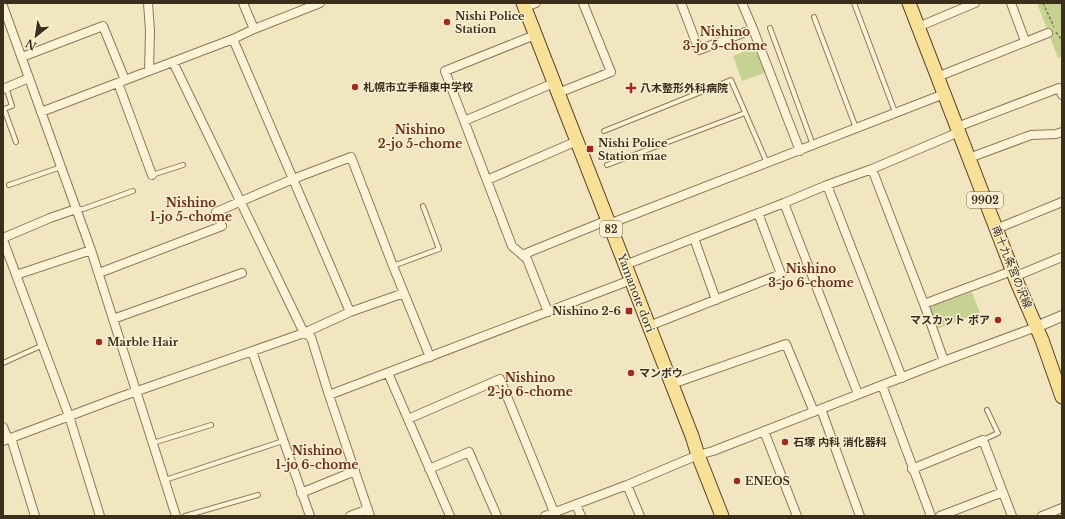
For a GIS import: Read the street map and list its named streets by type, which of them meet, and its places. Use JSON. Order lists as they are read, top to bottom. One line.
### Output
{"streets":{"main road":["9902","82","南十九条宮の沢線","Yamanote dori"]},"districts":["Nishino 3-jo 5-chome","Nishino 2-jo 5-chome","Nishino 1-jo 5-chome","Nishino 3-jo 6-chome","Nishino 2-jo 6-chome","Nishino 1-jo 6-chome"],"places":{"other":["Nishi Police Station","札幌市立手稲東中学校","マスカット ボア","Marble Hair","マンボウ","石塚 内科 消化器科","ENEOS"],"health":["八木整形外科病院"],"transit":["Nishi Police Station mae","Nishino 2-6"]},"north":"bottom left"}
